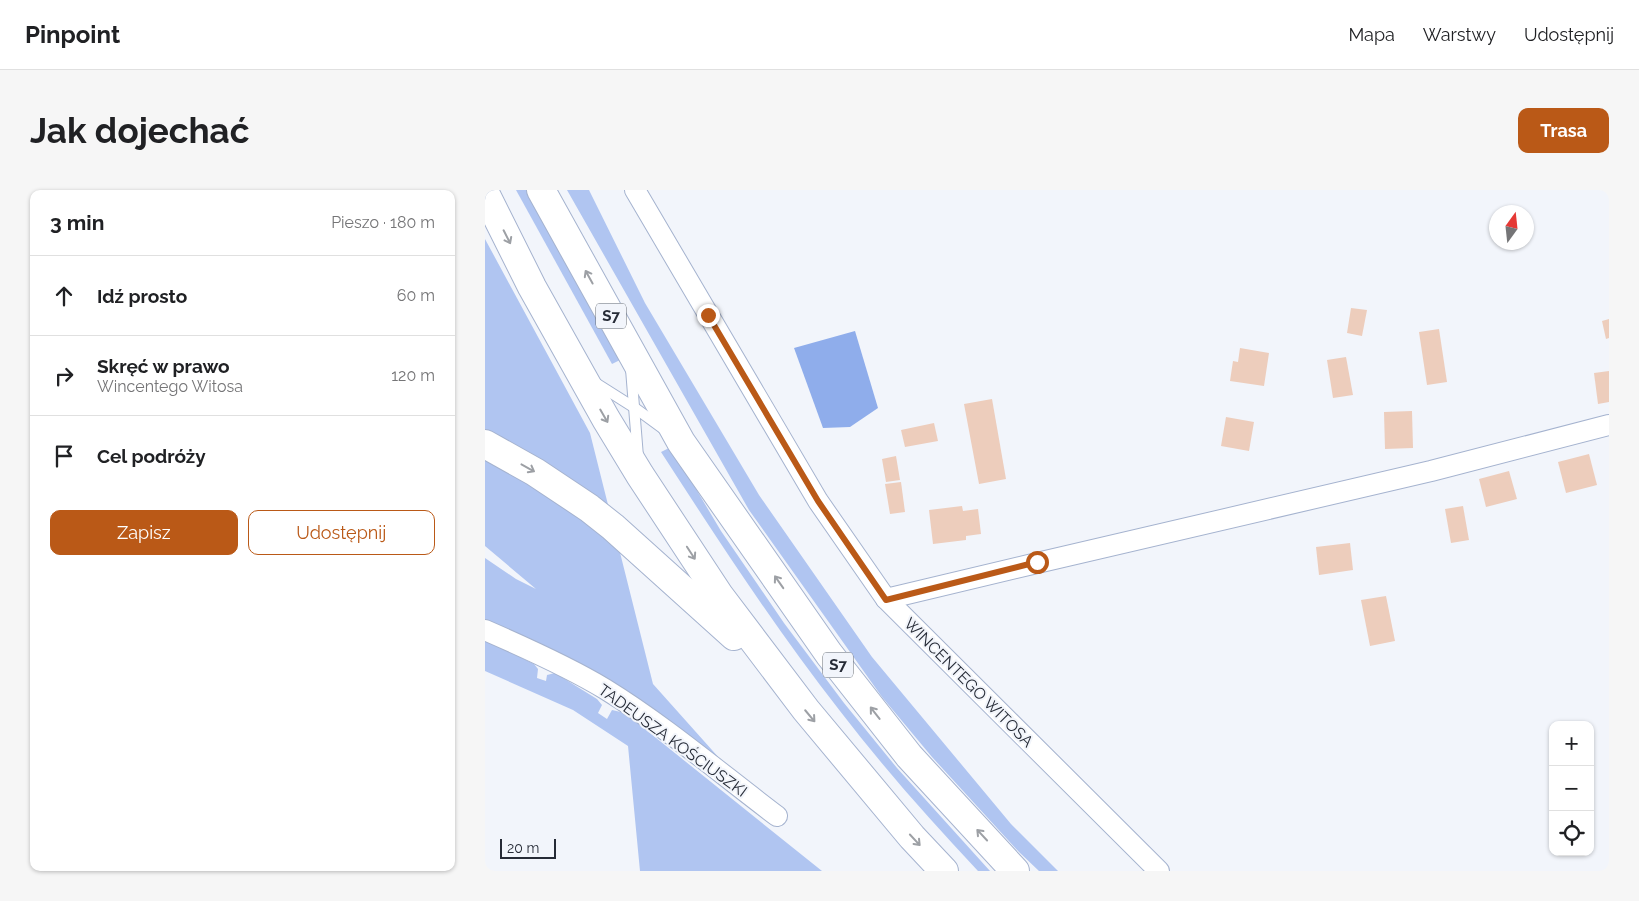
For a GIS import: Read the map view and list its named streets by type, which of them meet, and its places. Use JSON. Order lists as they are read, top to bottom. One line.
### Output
{"streets":{"highway":["S7"],"street":["WINCENTEGO WITOSA","TADEUSZA KOŚCIUSZKI"]},"scale_bar":"20 m","north":"top","page":{"header":"Pinpoint","nav":["Mapa","Warstwy","Udostępnij"],"buttons":["Trasa",["Zapisz","Udostępnij"]],"title":"Jak dojechać","heading":["3 min","Pieszo · 180 m"],"list":[["Idź prosto","60 m"],["Skręć w prawo","Wincentego Witosa","120 m"],"Cel podróży"],"map_buttons":["+","−"],"scale":"20 m"}}
